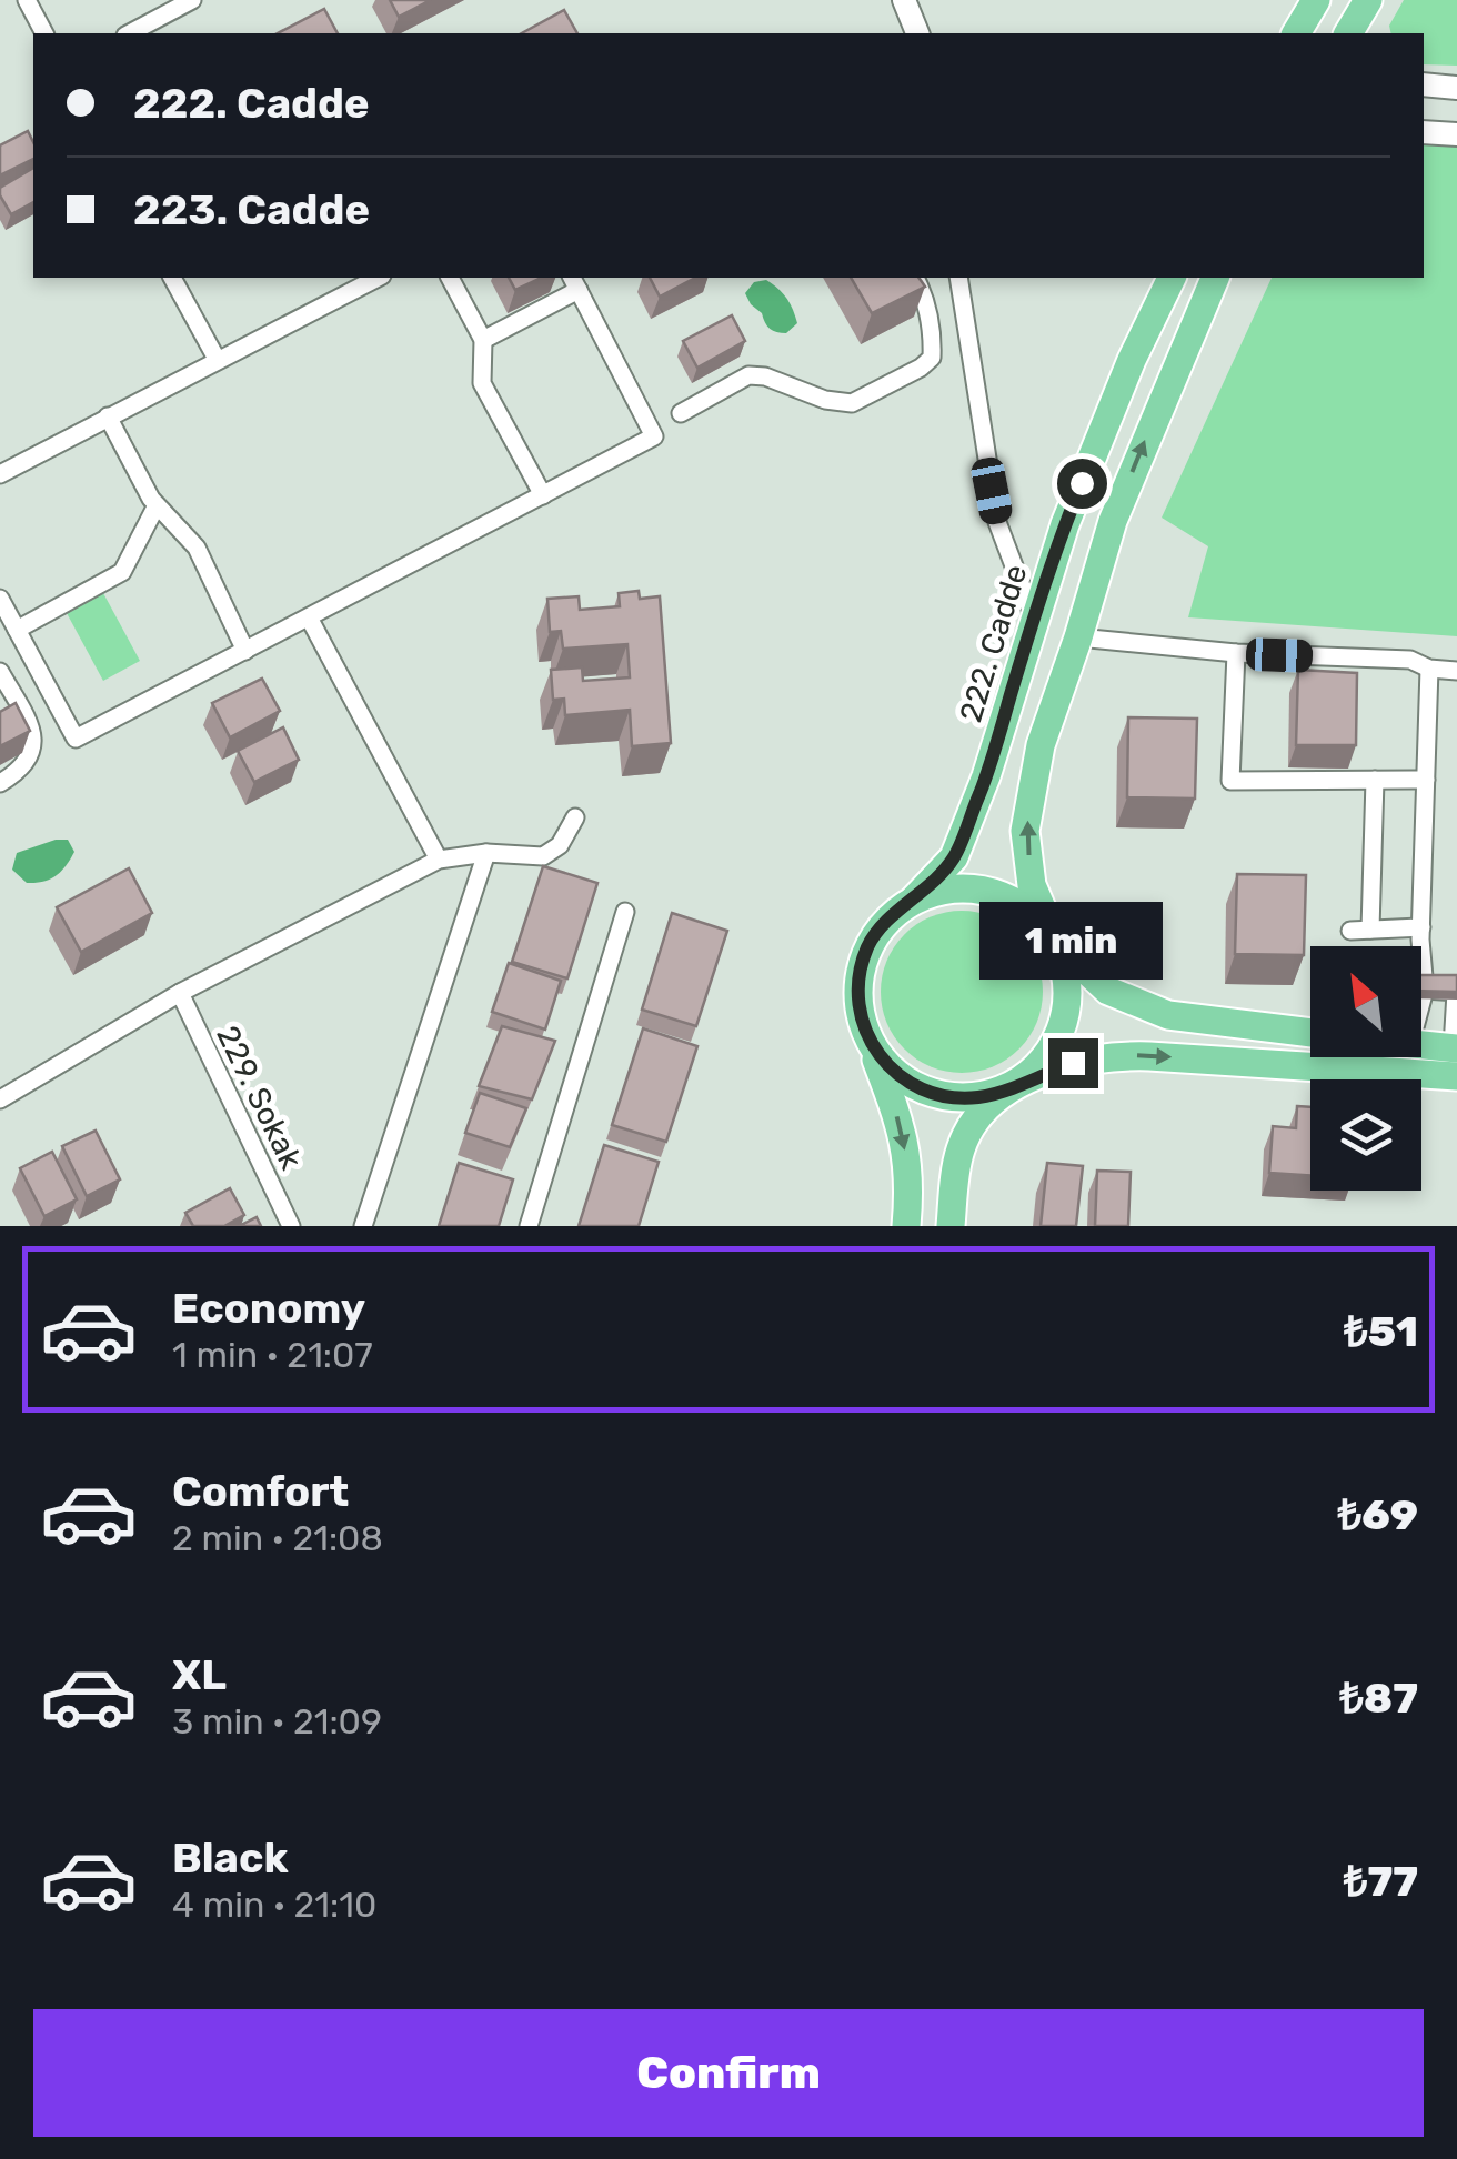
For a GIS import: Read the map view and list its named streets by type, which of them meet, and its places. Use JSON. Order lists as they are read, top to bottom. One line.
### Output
{"streets":{"main road":["222. Cadde"],"street":["229. Sokak"]},"north":"top left","page":{"banner":["222. Cadde","223. Cadde"],"bubble":"1 min","list":[{"name":"Economy","note":"1 min · 21:07","value":"₺51"},{"name":"Comfort","note":"2 min · 21:08","value":"₺69"},{"name":"XL","note":"3 min · 21:09","value":"₺87"},{"name":"Black","note":"4 min · 21:10","value":"₺77"}],"buttons":"Confirm"}}
